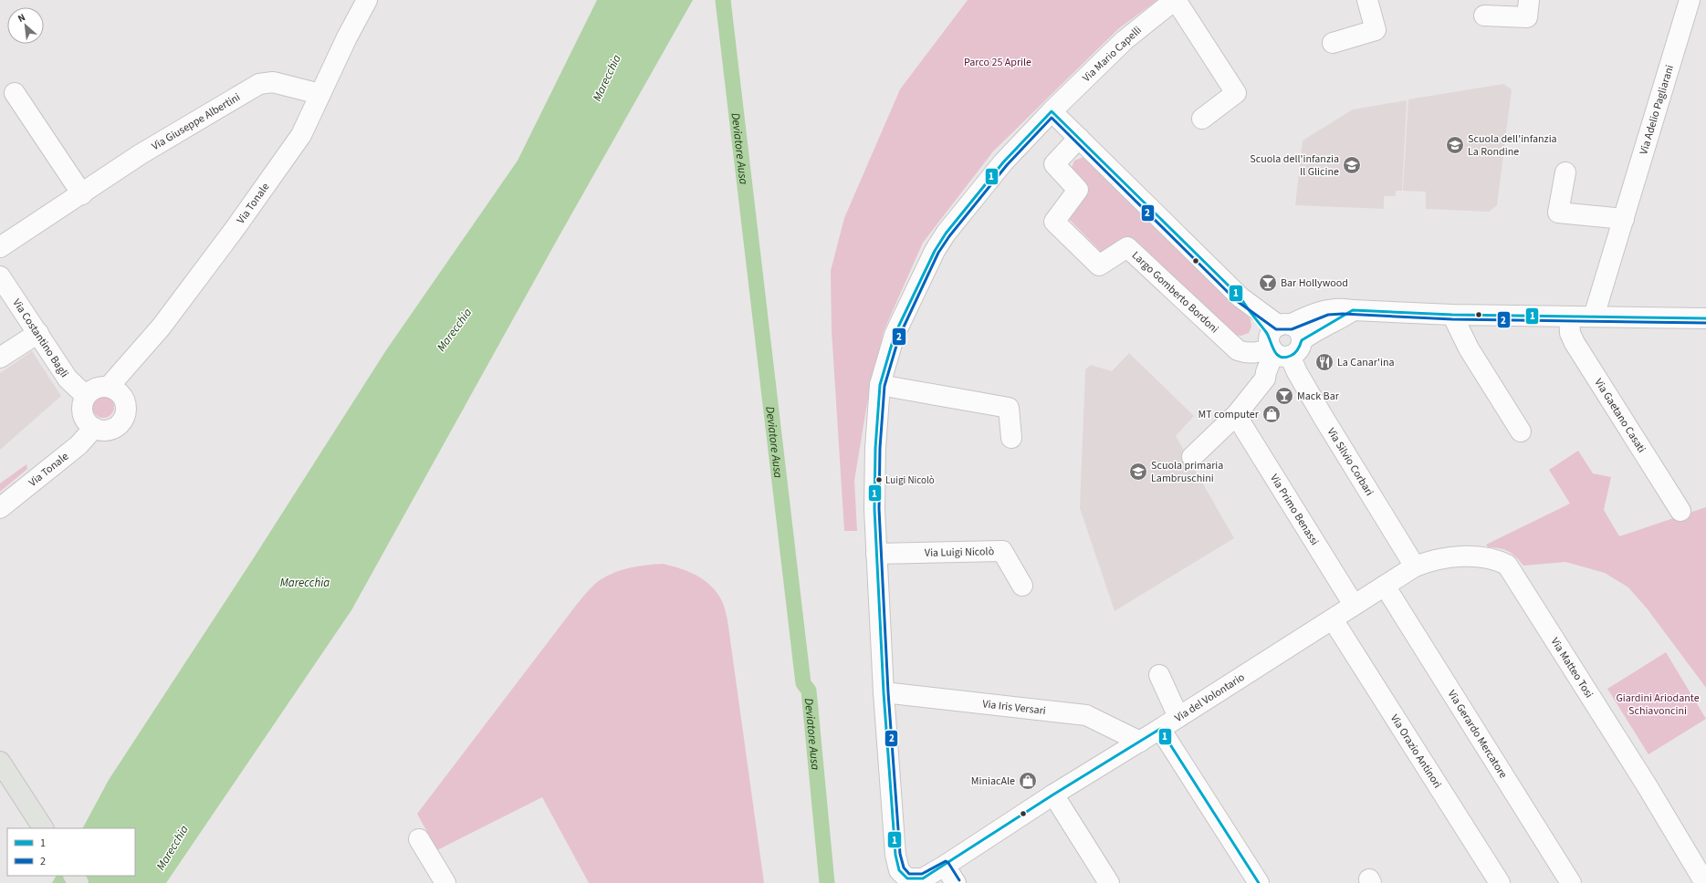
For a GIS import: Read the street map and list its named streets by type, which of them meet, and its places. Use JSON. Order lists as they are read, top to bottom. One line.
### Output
{"streets":{"street":["Via Mario Capelli","Via Adelio Pagliarani","Via Giuseppe Albertini","Via Tonale","Largo Gomberto Bordoni","Via Costantino Bagli","Via Gaetano Casati","Via Silvio Corbari","Via Primo Benassi","Via Luigi Nicolò","Via Matteo Tosi","Via del Volontario","Via Iris Versari","Via Gerardo Mercatore","Via Orazio Antinori"]},"crossings":[["Via Giuseppe Albertini","Via Tonale"],["Via Tonale","Via Costantino Bagli"],["Largo Gomberto Bordoni","Via Silvio Corbari"],["Via Silvio Corbari","Via Matteo Tosi"],["Via Primo Benassi","Via del Volontario"],["Via Matteo Tosi","Via del Volontario"],["Via Matteo Tosi","Via Gerardo Mercatore"],["Via del Volontario","Via Iris Versari"],["Via del Volontario","Via Gerardo Mercatore"],["Via del Volontario","Via Orazio Antinori"]],"water":["Marecchia","Deviatore Ausa"],"parks":["Parco 25 Aprile","Giardini Ariodante Schiavoncini"],"places":{"school or university":["Scuola dell'infanzia La Rondine","Scuola dell'infanzia Il Glicine","Scuola primaria Lambruschini"],"bar":["Bar Hollywood","Mack Bar"],"restaurant":["La Canar'ina"],"shop":["MT computer","MiniacAle"],"other":["Luigi Nicolò"]},"lines":["transit line 1","transit line 2"],"legend":["1","2"],"north":"top left"}
